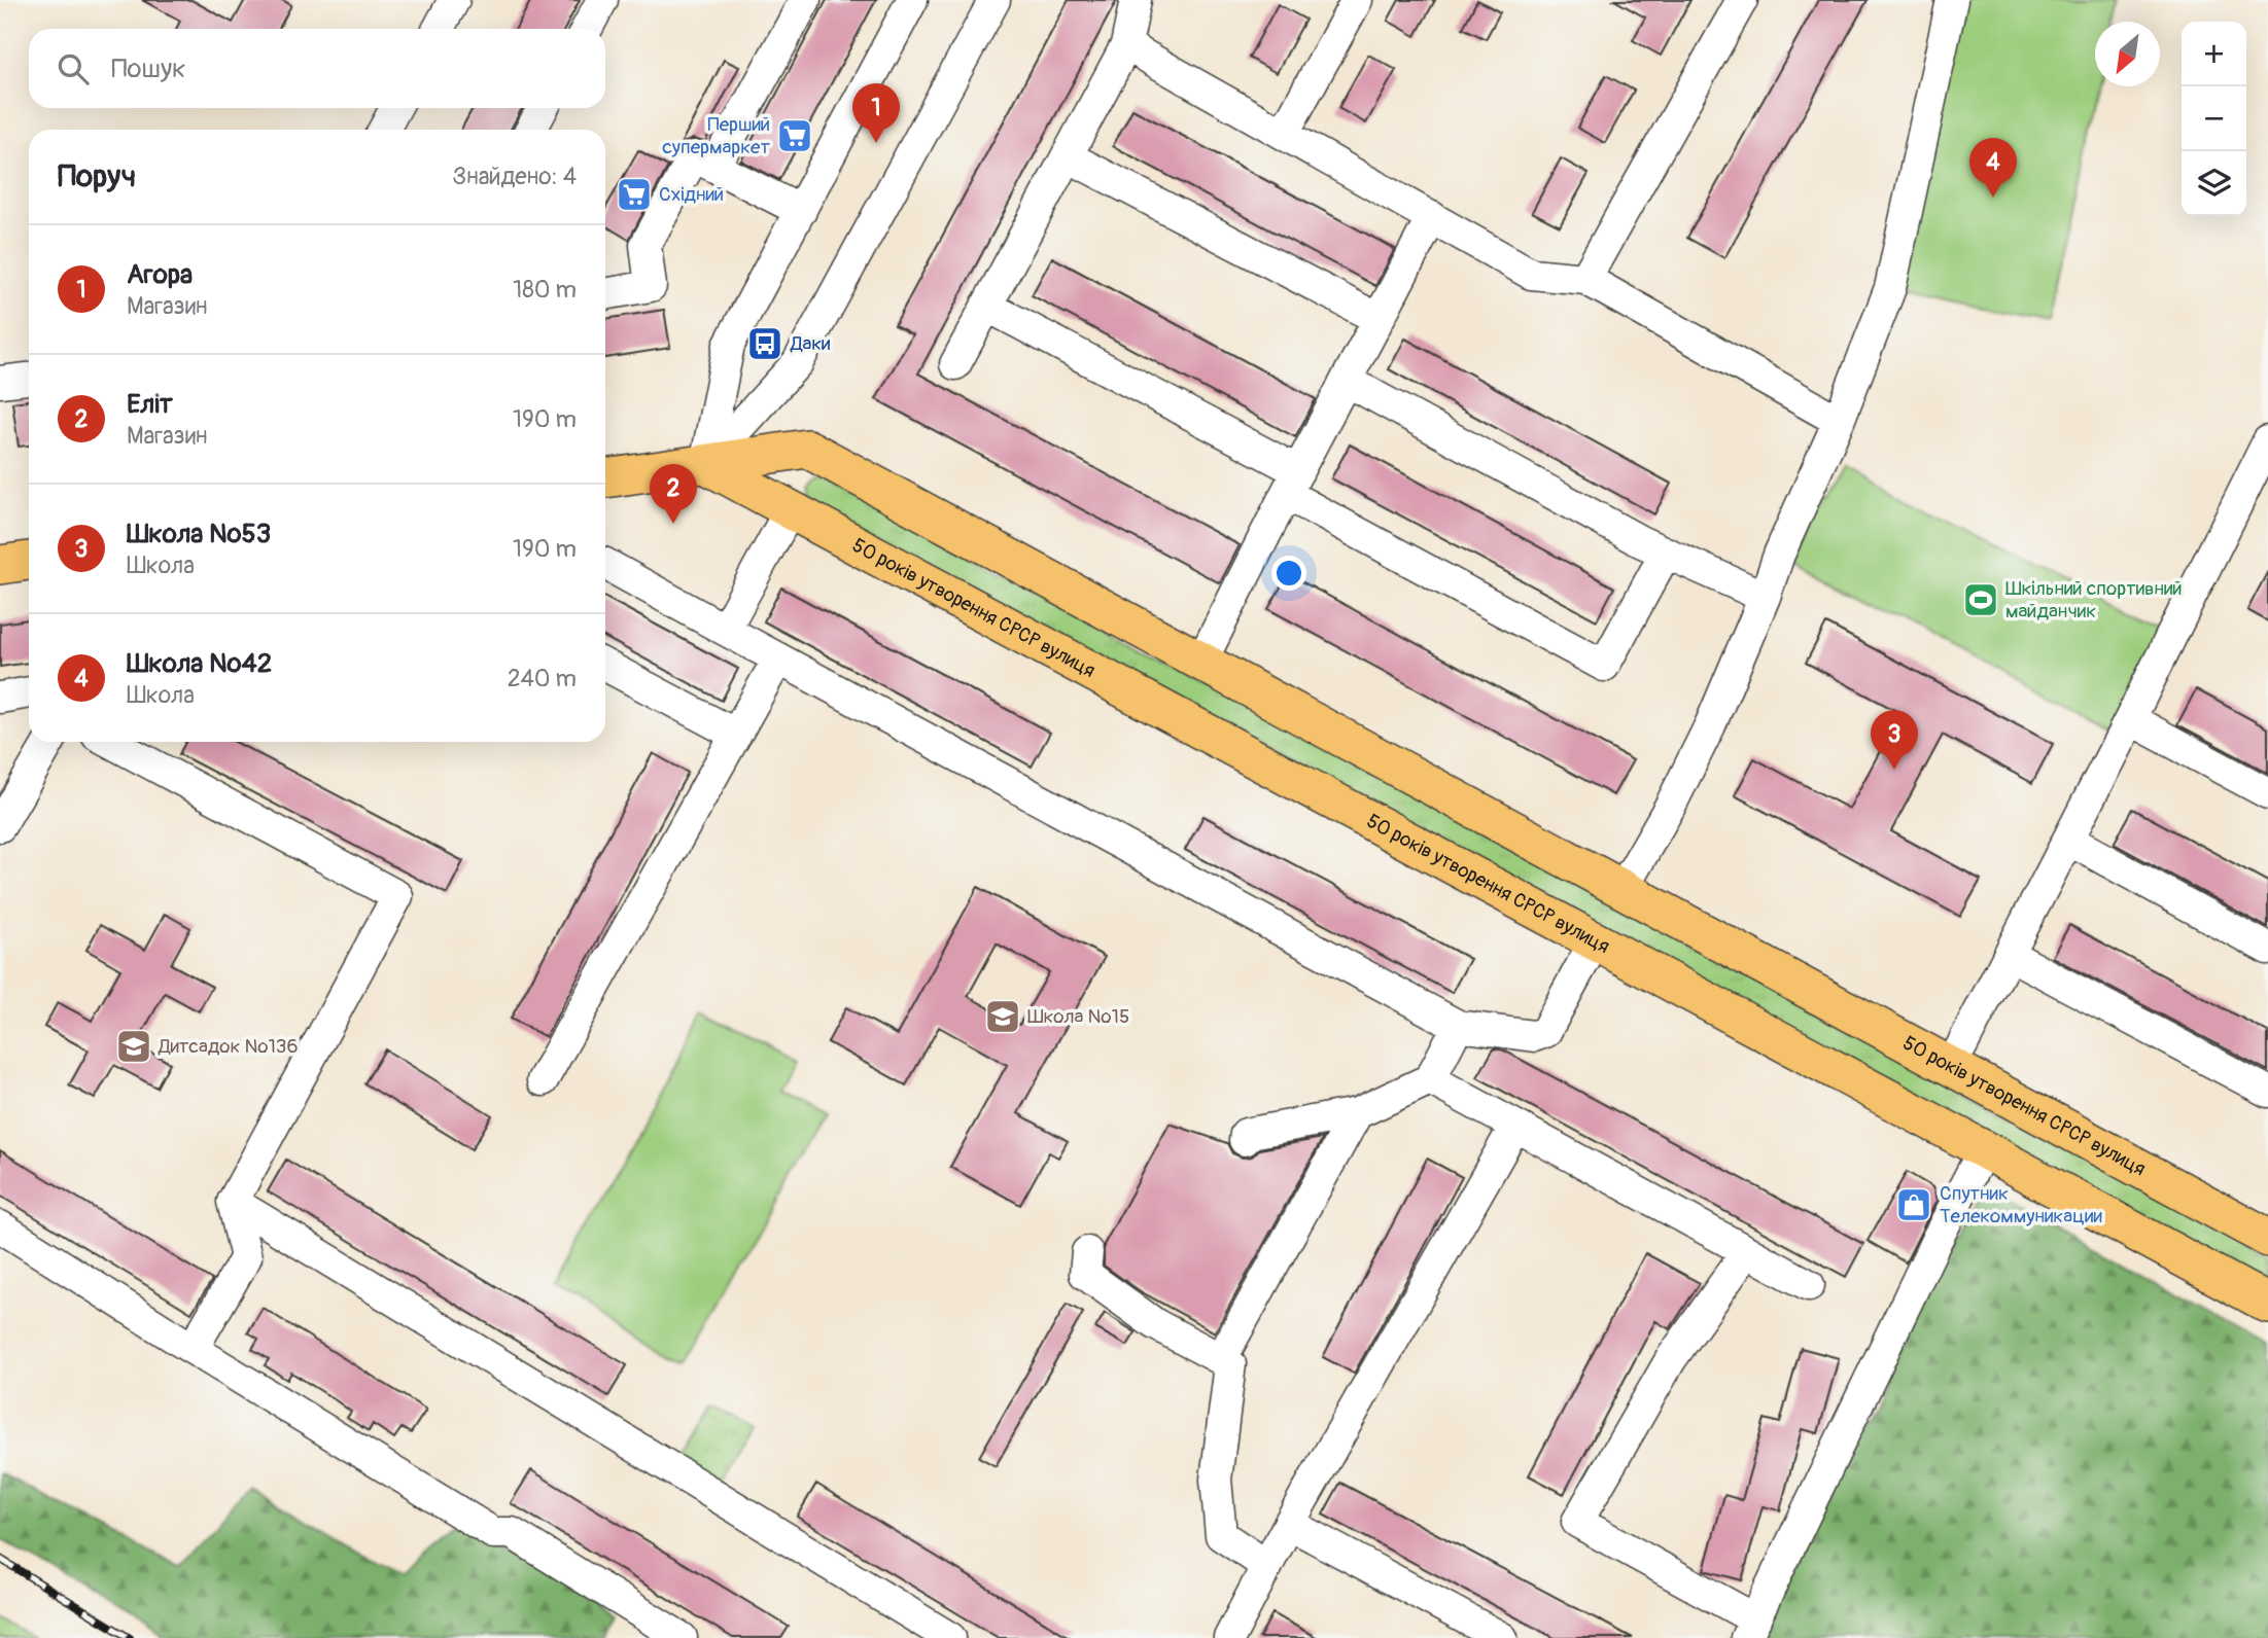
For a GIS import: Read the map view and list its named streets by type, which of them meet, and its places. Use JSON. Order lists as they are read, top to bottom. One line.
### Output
{"streets":{"main road":["50 років утворення СРСР вулиця"]},"places":{"supermarket":["Перший супермаркет","Східний"],"bus stop":["Даки"],"sports":["Шкільний спортивний майданчик"],"school or university":["Школа №15","Дитсадок №136"],"shop":["Спутник Телекоммуникации"]},"north":"bottom left","page":{"map_buttons":["+","−"],"search":"Пошук","pins":["1","4","2","3"],"heading":["Поруч","Знайдено: 4"],"list":[{"mark":"1","name":"Агора","note":"Магазин","value":"180 m"},{"mark":"2","name":"Еліт","note":"Магазин","value":"190 m"},{"mark":"3","name":"Школа №53","note":"Школа","value":"190 m"},{"mark":"4","name":"Школа №42","note":"Школа","value":"240 m"}]}}
